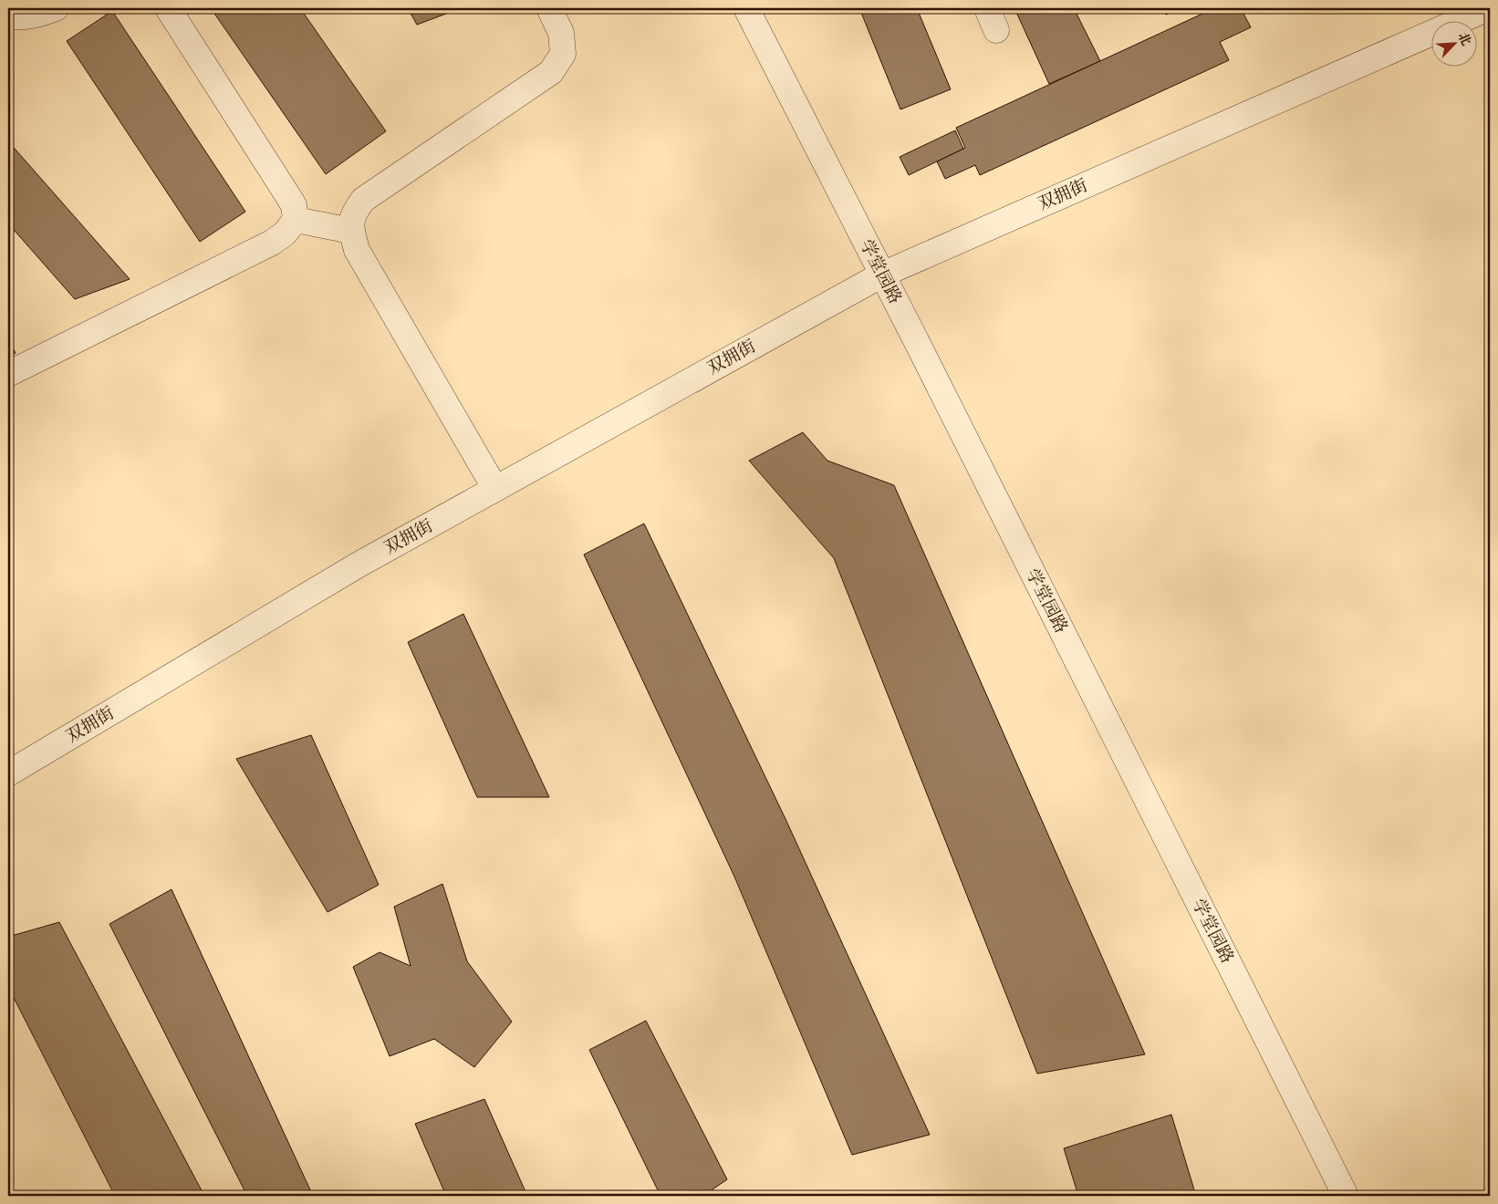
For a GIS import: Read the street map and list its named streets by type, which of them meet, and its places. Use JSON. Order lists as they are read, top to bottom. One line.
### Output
{"streets":{"street":["双拥街","学堂园路"]},"crossings":[["双拥街","学堂园路"]],"north":"top right"}
